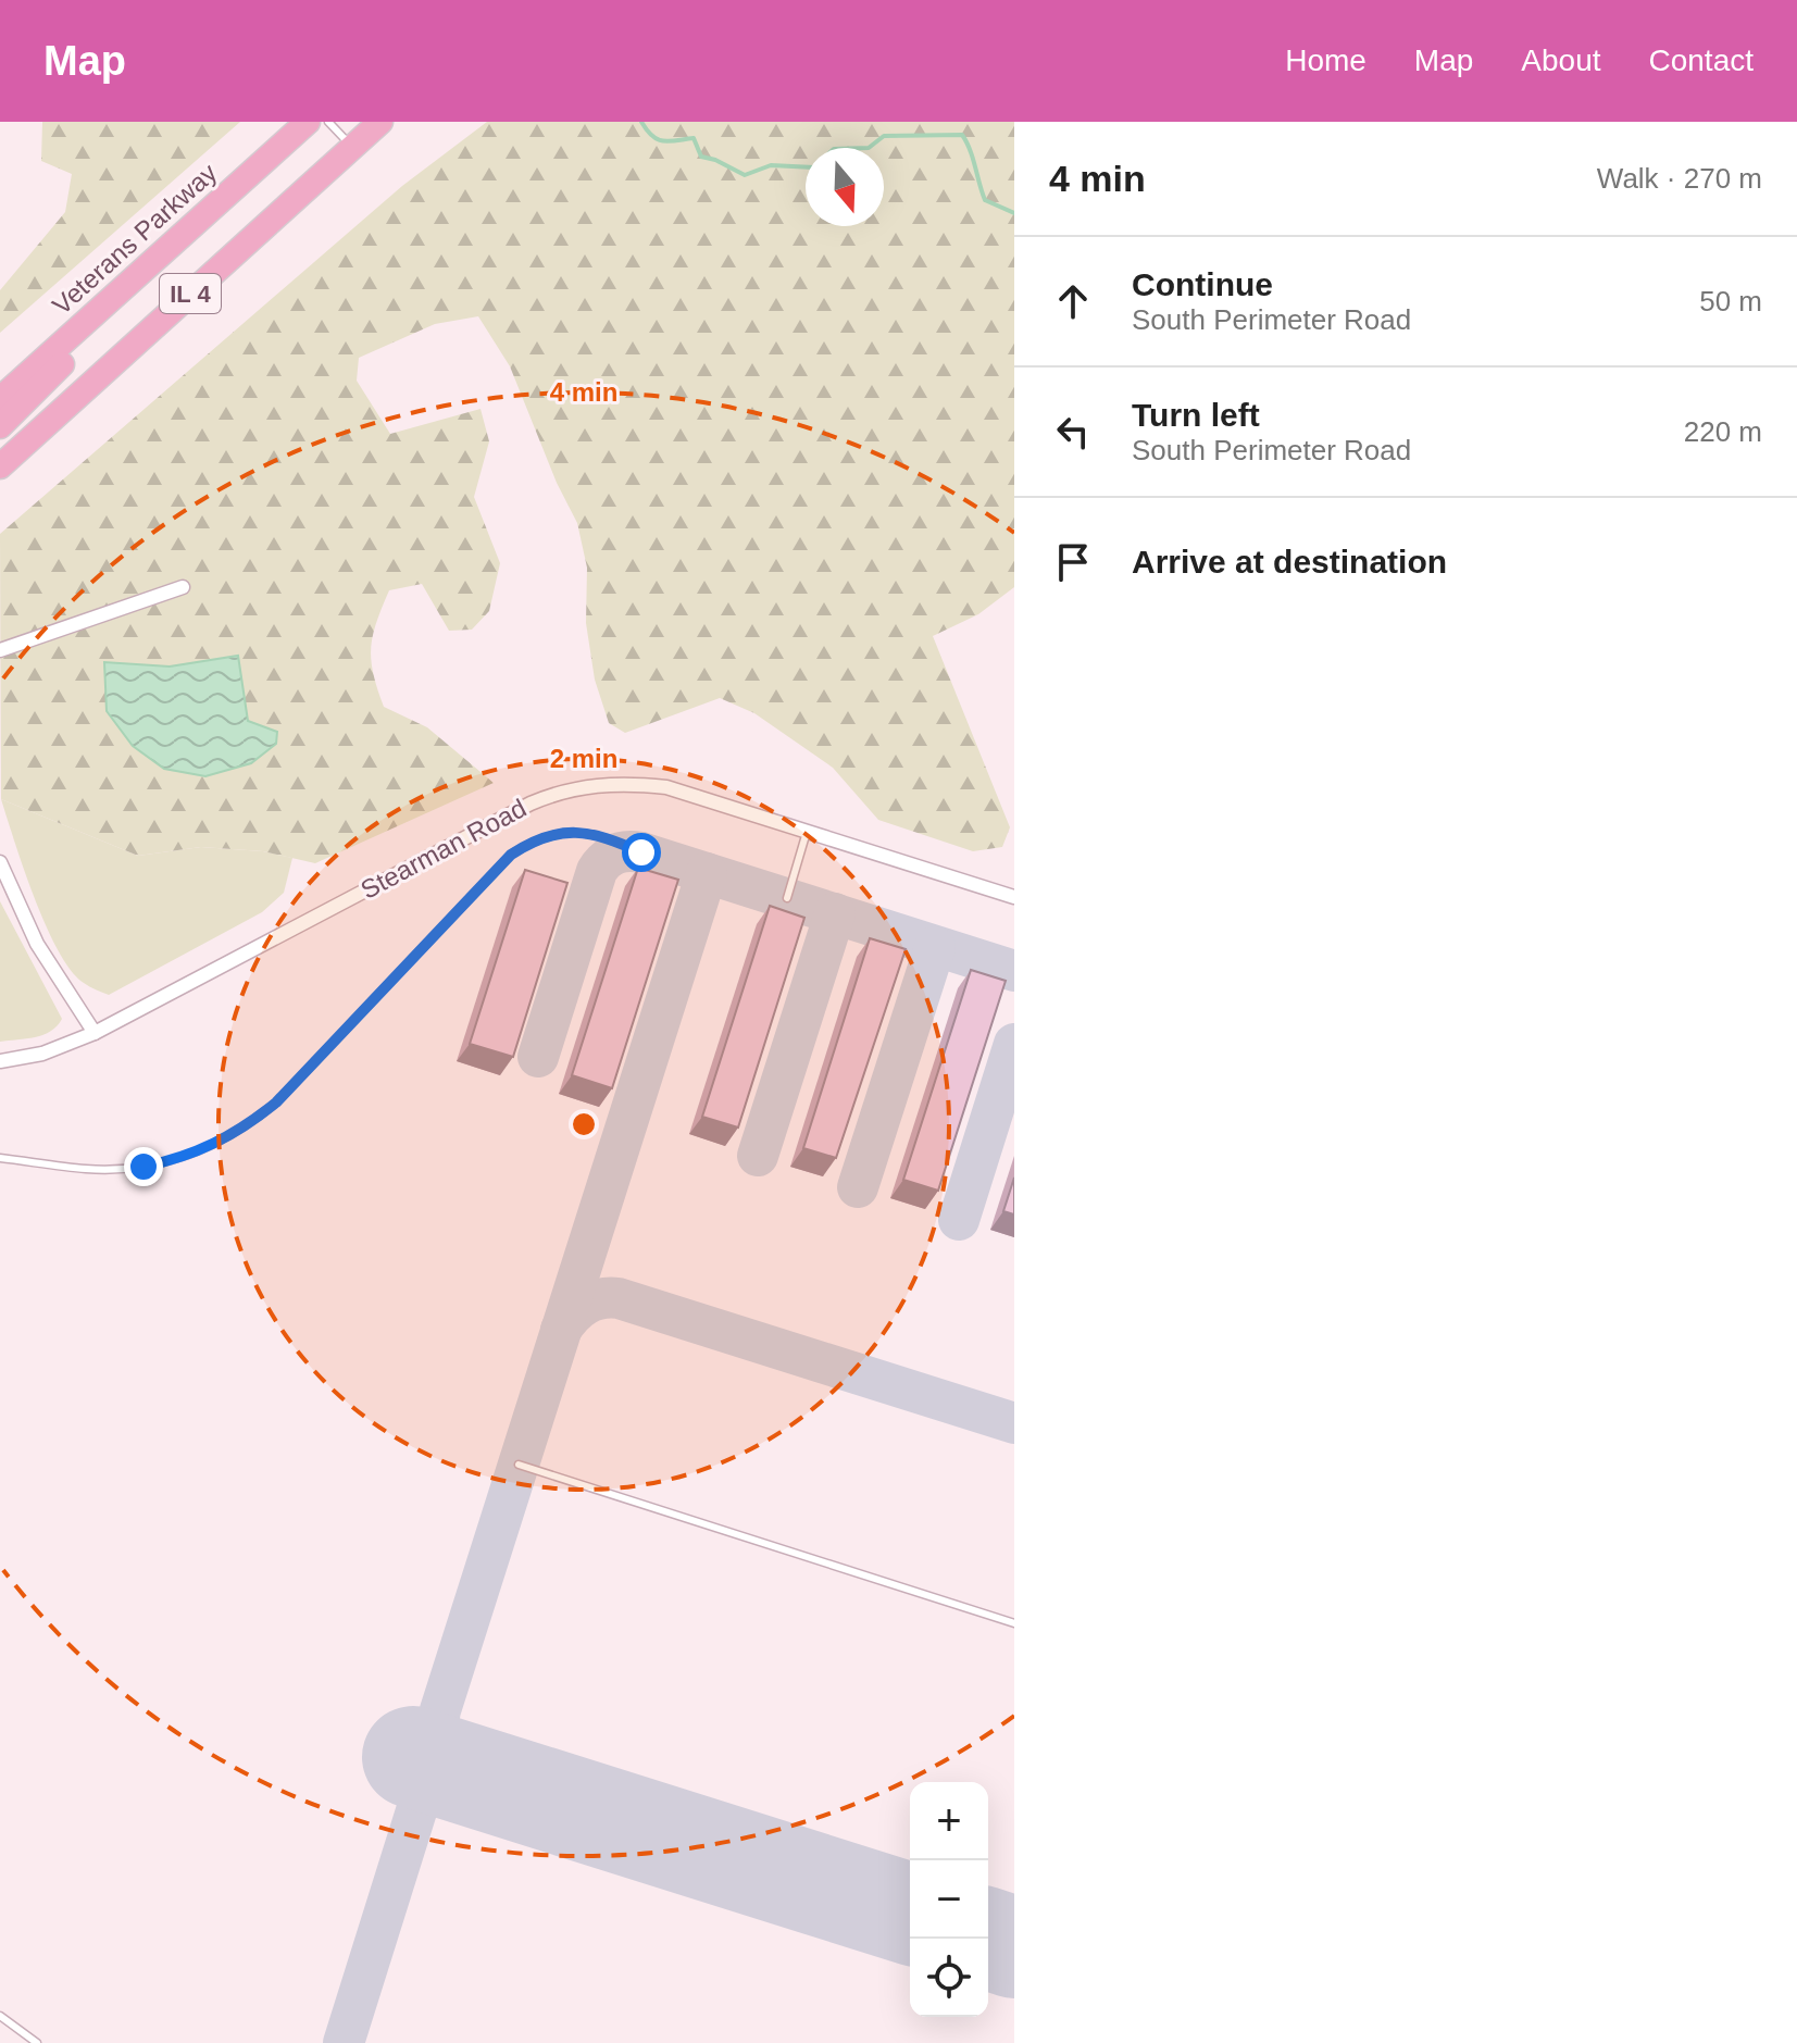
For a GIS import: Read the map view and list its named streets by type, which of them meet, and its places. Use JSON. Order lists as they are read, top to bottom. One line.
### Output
{"streets":{"highway":["Veterans Parkway","IL 4"],"street":["Stearman Road"]},"north":"bottom","page":{"header":"Map","nav":["Home","Map","About","Contact"],"heading":["4 min","Walk · 270 m"],"list":[["Continue","South Perimeter Road","50 m"],["Turn left","South Perimeter Road","220 m"],"Arrive at destination"],"map_buttons":["+","−"]},"rings":["4 min","2 min"]}
